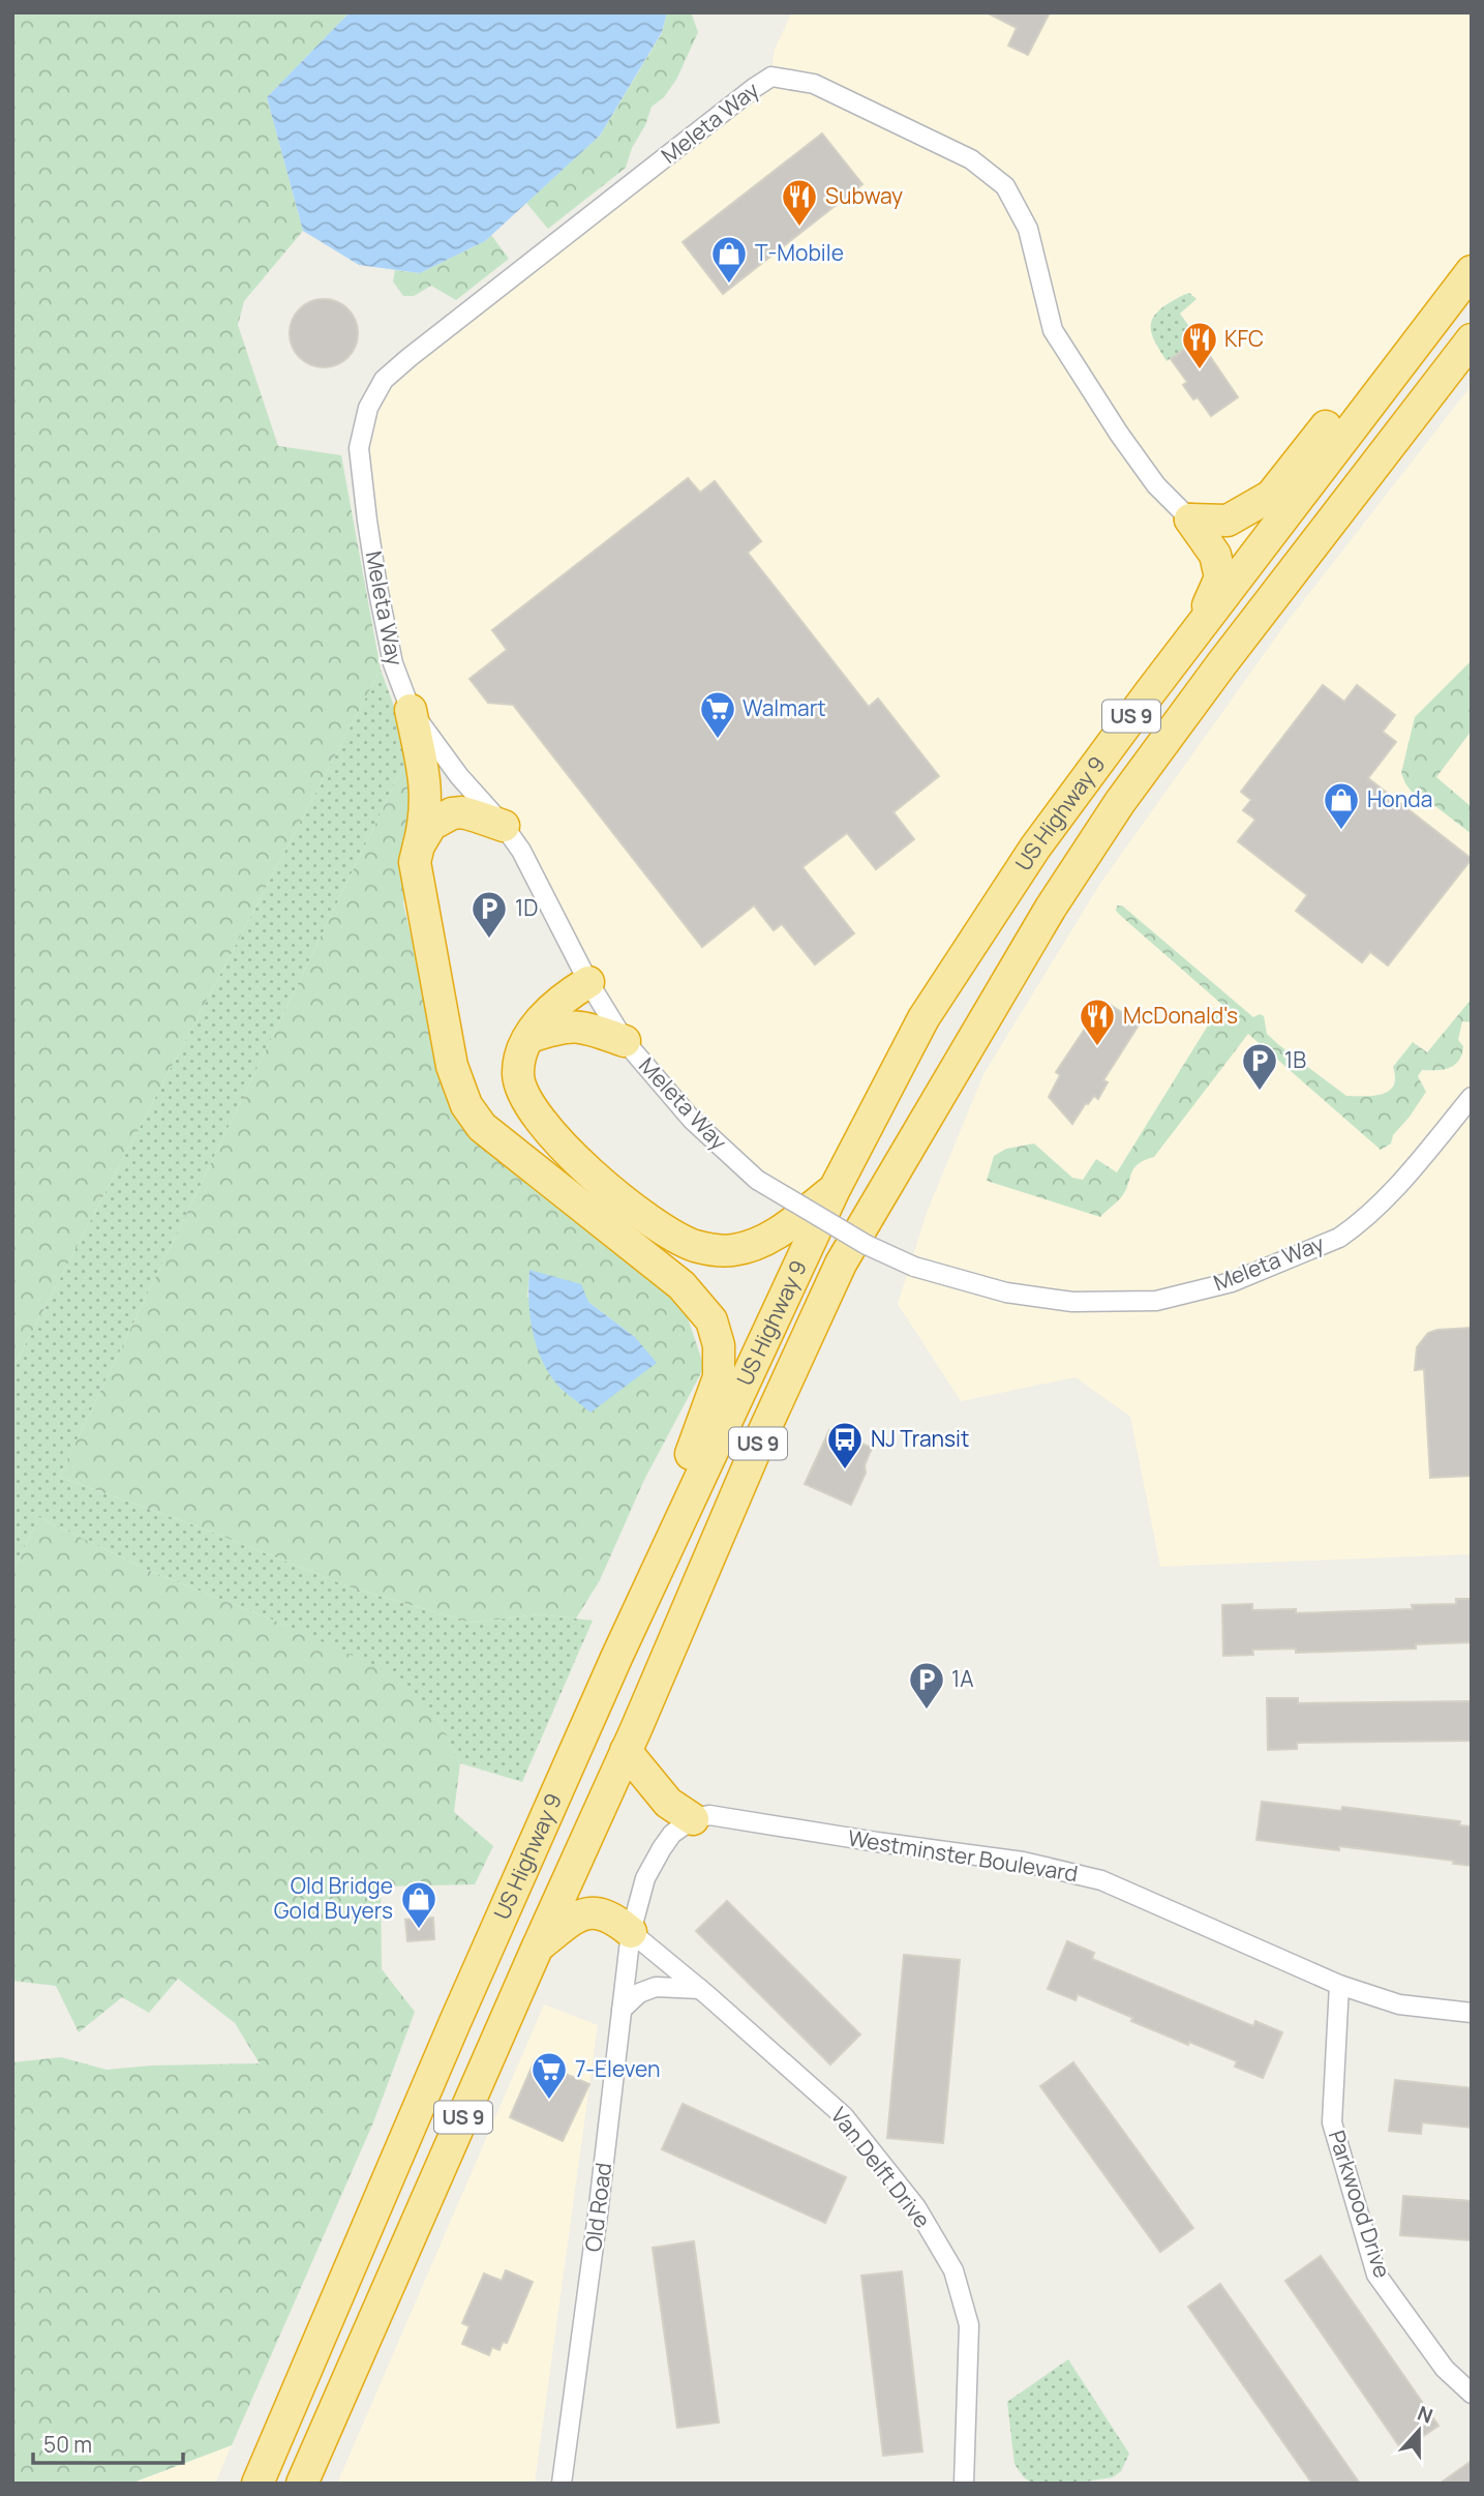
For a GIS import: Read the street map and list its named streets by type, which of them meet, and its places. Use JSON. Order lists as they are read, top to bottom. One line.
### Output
{"streets":{"highway":["US 9","US Highway 9"],"street":["Meleta Way","Westminster Boulevard","Van Delft Drive","Parkwood Drive","Old Road"]},"crossings":[["Westminster Boulevard","Parkwood Drive"],["Van Delft Drive","Old Road"]],"places":{"restaurant":["Subway","KFC","McDonald's"],"shop":["T-Mobile","Honda","Old Bridge Gold Buyers"],"supermarket":["Walmart","7-Eleven"],"parking":["1D","1B","1A"],"bus stop":["NJ Transit"]},"scale_bar":"50 m","north":"top"}
